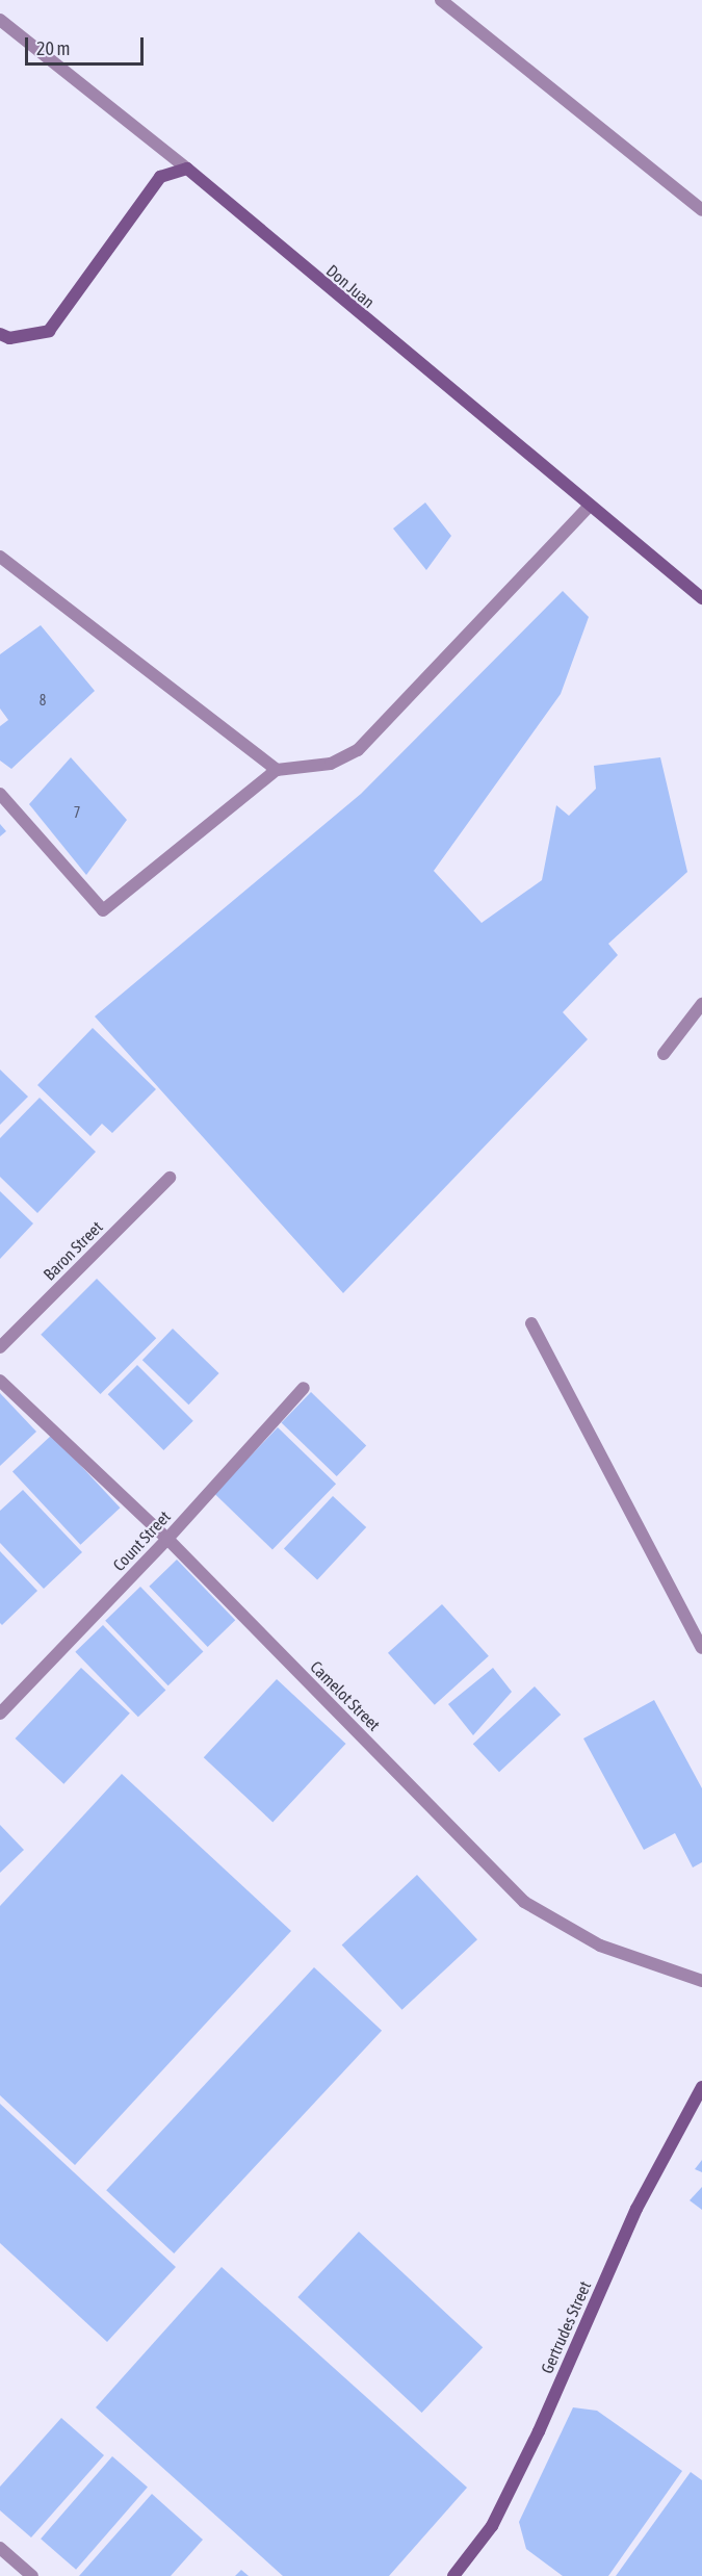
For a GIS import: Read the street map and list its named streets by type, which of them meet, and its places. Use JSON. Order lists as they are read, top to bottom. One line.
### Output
{"streets":{"street":["Don Juan","Baron Street","Count Street","Camelot Street","Gertrudes Street"]},"crossings":[["Count Street","Camelot Street"]],"house_numbers":["8","7"],"scale_bar":"20 m"}
